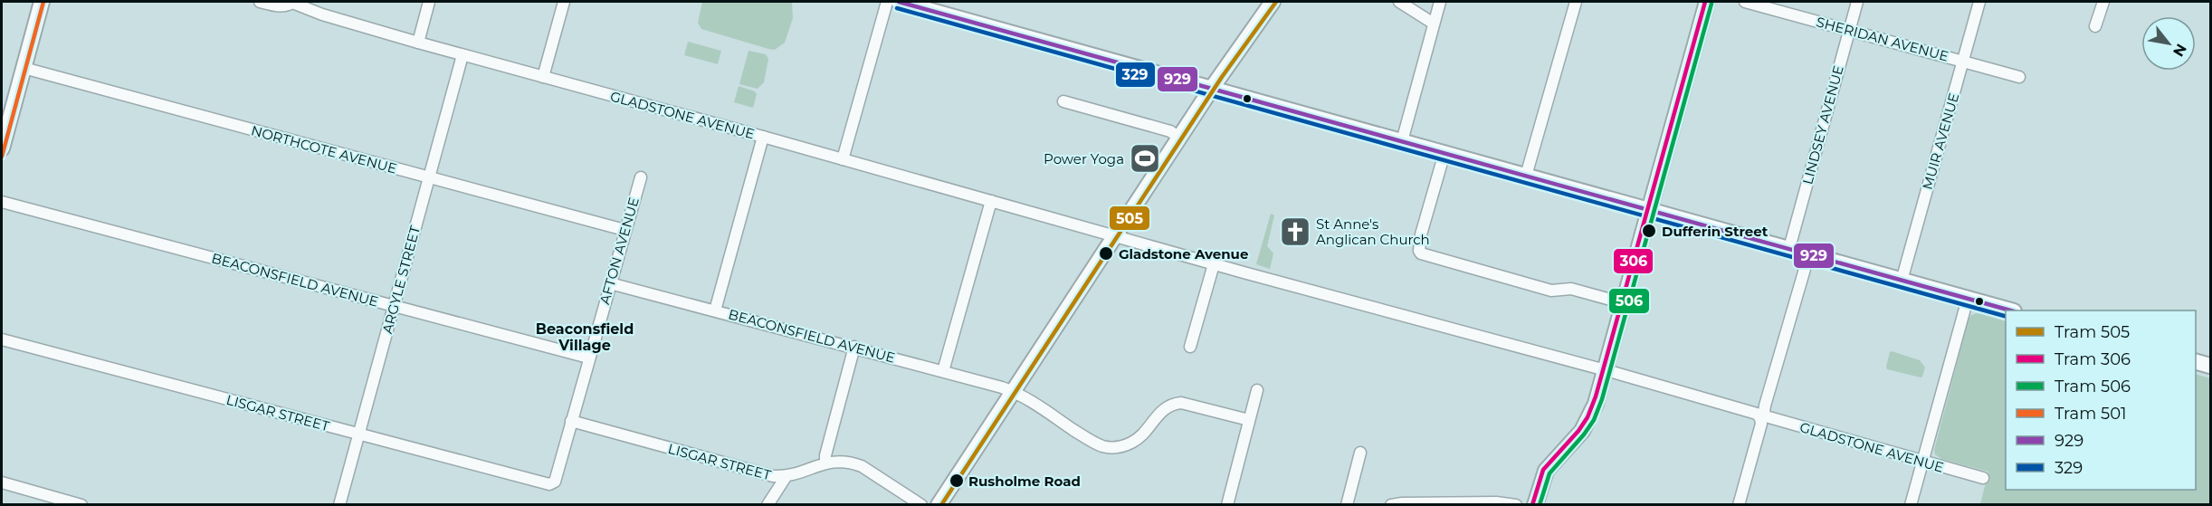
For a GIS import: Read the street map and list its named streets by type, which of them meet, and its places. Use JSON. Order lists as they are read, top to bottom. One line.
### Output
{"streets":{"street":["SHERIDAN AVENUE","GLADSTONE AVENUE","LINDSEY AVENUE","MUIR AVENUE","NORTHCOTE AVENUE","AFTON AVENUE","BEACONSFIELD AVENUE","ARGYLE STREET","LISGAR STREET"]},"crossings":[["SHERIDAN AVENUE","LINDSEY AVENUE"],["SHERIDAN AVENUE","MUIR AVENUE"],["GLADSTONE AVENUE","ARGYLE STREET"],["NORTHCOTE AVENUE","AFTON AVENUE"],["NORTHCOTE AVENUE","ARGYLE STREET"],["AFTON AVENUE","BEACONSFIELD AVENUE"],["AFTON AVENUE","LISGAR STREET"],["BEACONSFIELD AVENUE","ARGYLE STREET"],["ARGYLE STREET","LISGAR STREET"]],"districts":["Beaconsfield Village"],"places":{"sports":["Power Yoga"],"other":["Dufferin Street","Gladstone Avenue","Rusholme Road"],"church":["St Anne's Anglican Church"]},"lines":["tram line 505","tram line 306","tram line 501","transit line 929","tram line 506","transit line 329"],"legend":["Tram 505","Tram 306","Tram 506","Tram 501","929","329"],"north":"bottom right"}
